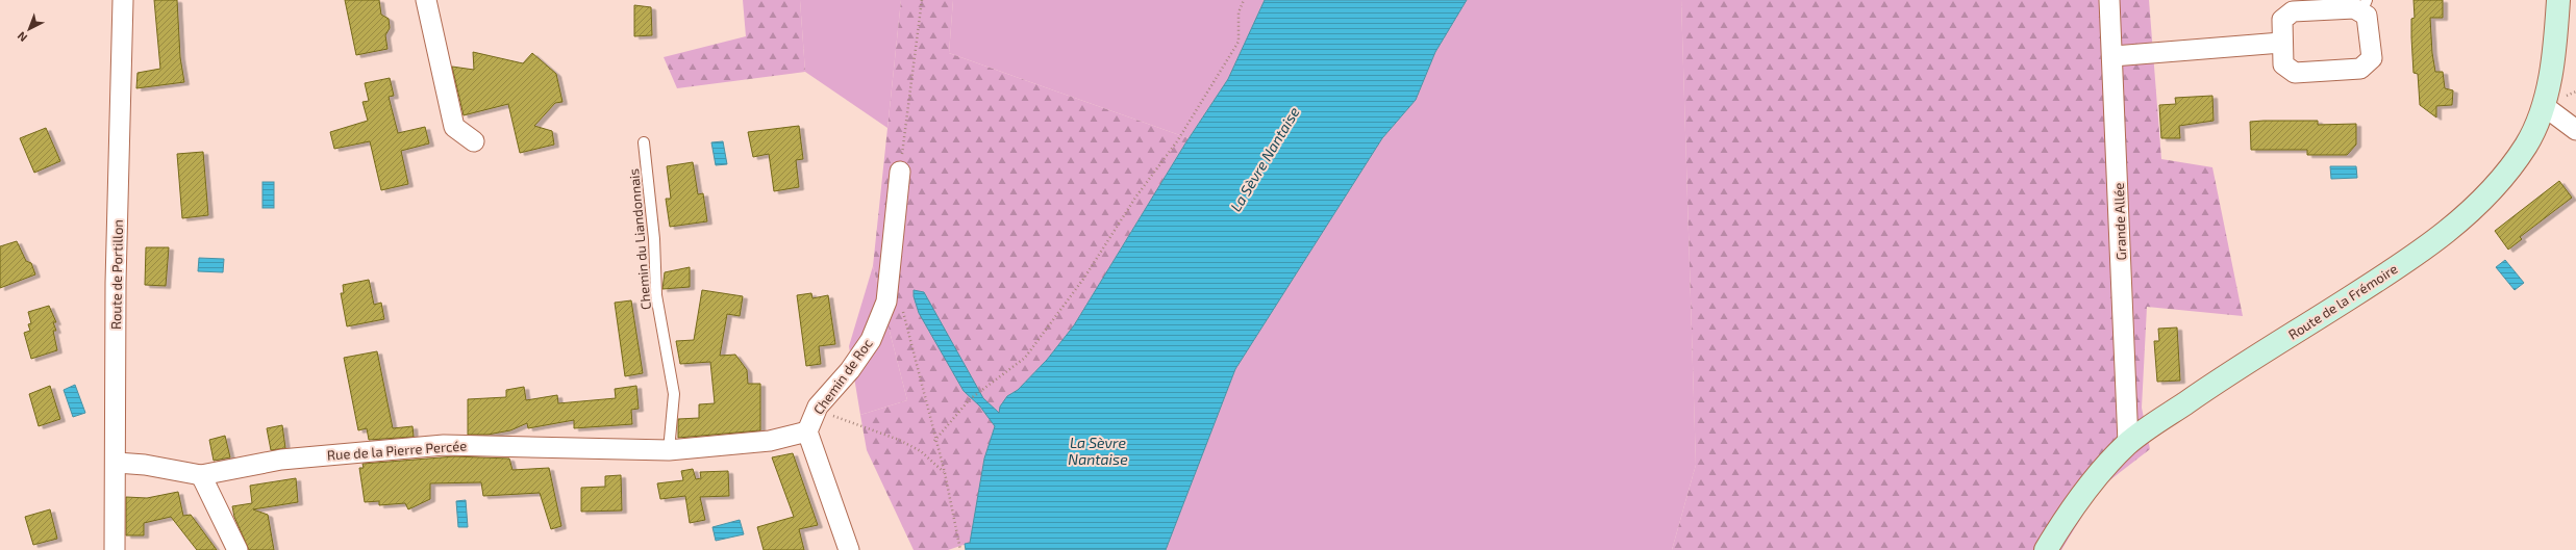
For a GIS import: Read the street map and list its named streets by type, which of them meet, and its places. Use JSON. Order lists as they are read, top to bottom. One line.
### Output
{"streets":{"street":["Grande Allée","Route de Portillon","Route de la Frémoire","Chemin de Roc","Rue de la Pierre Percée"],"lane":["Chemin du Liandonnais"]},"crossings":[["Grande Allée","Route de la Frémoire"],["Chemin du Liandonnais","Rue de la Pierre Percée"],["Chemin de Roc","Rue de la Pierre Percée"]],"water":["La Sèvre Nantaise"],"north":"bottom left"}
